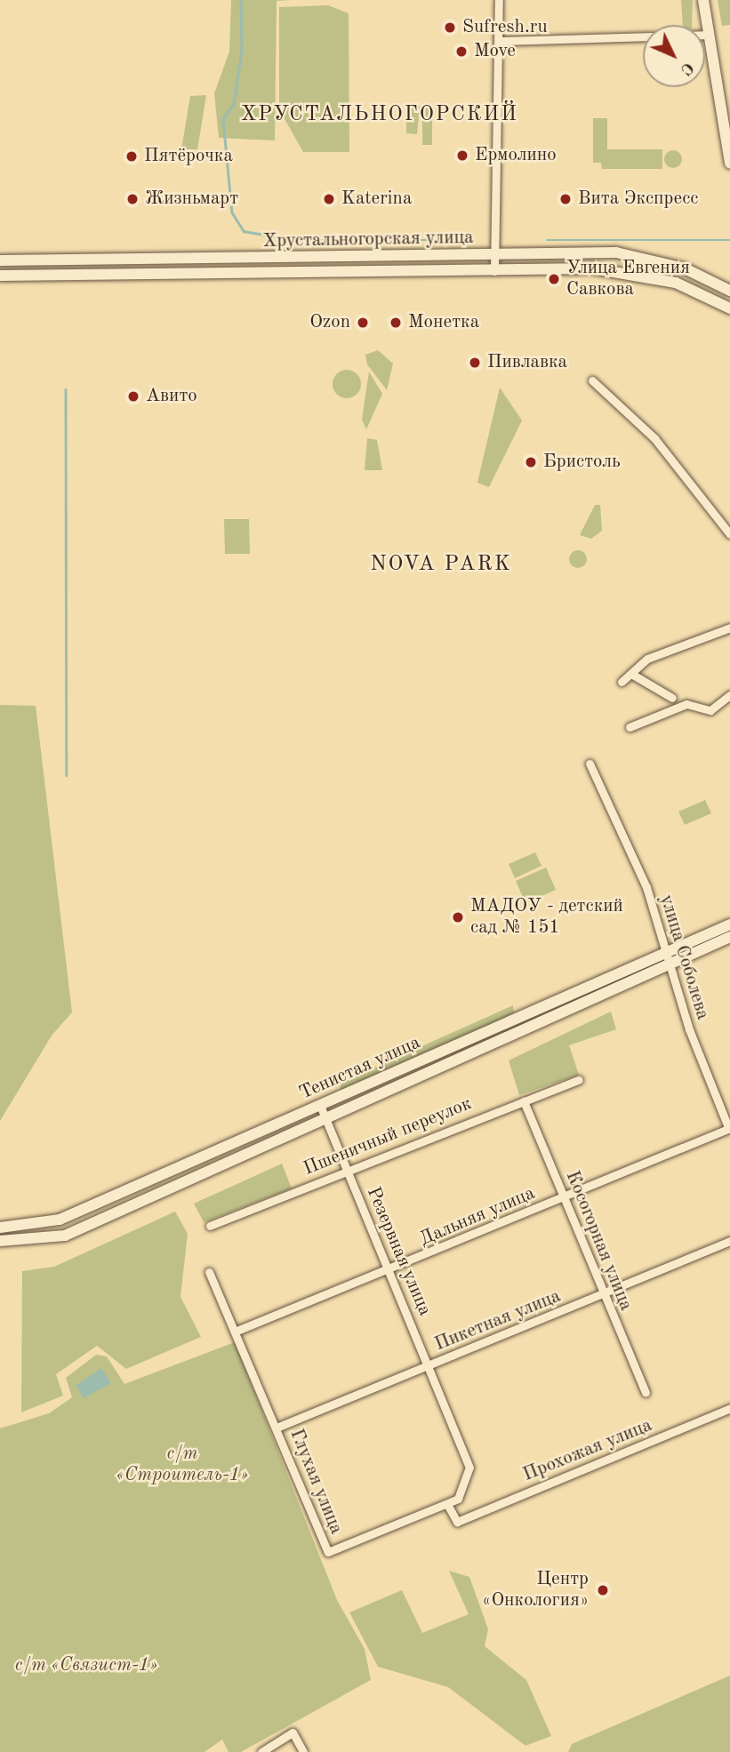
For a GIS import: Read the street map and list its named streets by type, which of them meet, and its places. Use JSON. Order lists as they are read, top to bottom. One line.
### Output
{"streets":{"street":["Хрустальногорская улица","улица Соболева","Тенистая улица","Пшеничный переулок","Дальняя улица","Косогорная улица","Резервная улица","Пикетная улица","Прохожая улица","Глухая улица"]},"crossings":[["улица Соболева","Тенистая улица"],["улица Соболева","Дальняя улица"],["Тенистая улица","Резервная улица"],["Пшеничный переулок","Косогорная улица"],["Пшеничный переулок","Резервная улица"],["Дальняя улица","Косогорная улица"],["Дальняя улица","Резервная улица"],["Дальняя улица","Глухая улица"],["Косогорная улица","Пикетная улица"],["Резервная улица","Пикетная улица"],["Резервная улица","Прохожая улица"],["Резервная улица","Глухая улица"],["Пикетная улица","Глухая улица"],["Прохожая улица","Глухая улица"]],"districts":["ХРУСТАЛЬНОГОРСКИЙ","NOVA PARK"],"parks":["с/т «Строитель-1»","с/т «Связист-1»"],"places":["Sufresh.ru","Move","Ермолино","Пятёрочка","Жизньмарт","Katerina","Вита Экспресс","Улица Евгения Савкова","Ozon","Монетка","Пивлавка","Авито","Бристоль","МАДОУ - детский сад № 151","Центр «Онкология»"],"north":"bottom right"}
